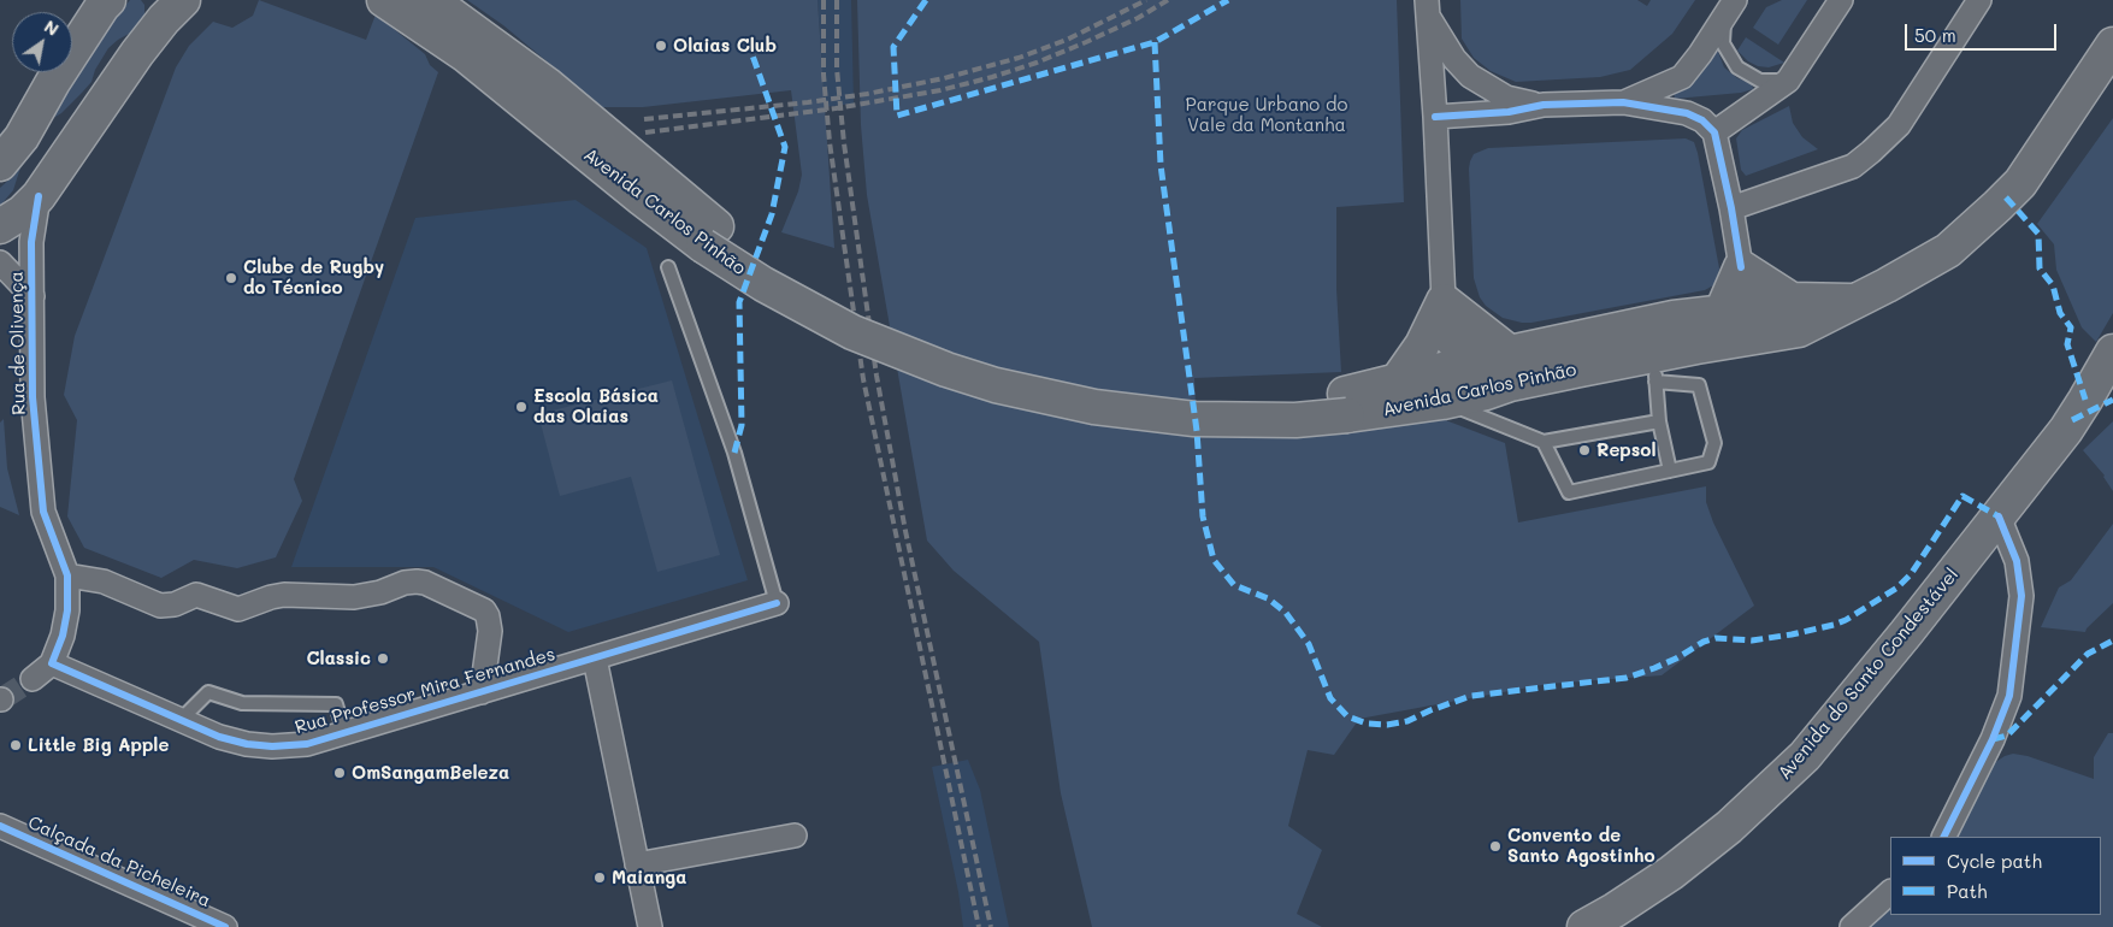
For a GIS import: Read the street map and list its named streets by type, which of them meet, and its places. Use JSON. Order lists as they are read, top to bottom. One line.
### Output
{"streets":{"main road":["Avenida Carlos Pinhão","Avenida do Santo Condestável"],"street":["Rua de Olivença","Rua Professor Mira Fernandes","Calçada da Picheleira"]},"crossings":[["Rua de Olivença","Rua Professor Mira Fernandes"]],"parks":["Parque Urbano do Vale da Montanha"],"places":["Olaias Club","Clube de Rugby do Técnico","Escola Básica das Olaias","Repsol","Classic","Little Big Apple","OmSangamBeleza","Convento de Santo Agostinho","Maianga"],"legend":["Cycle path","Path"],"scale_bar":"50 m","north":"top right"}
